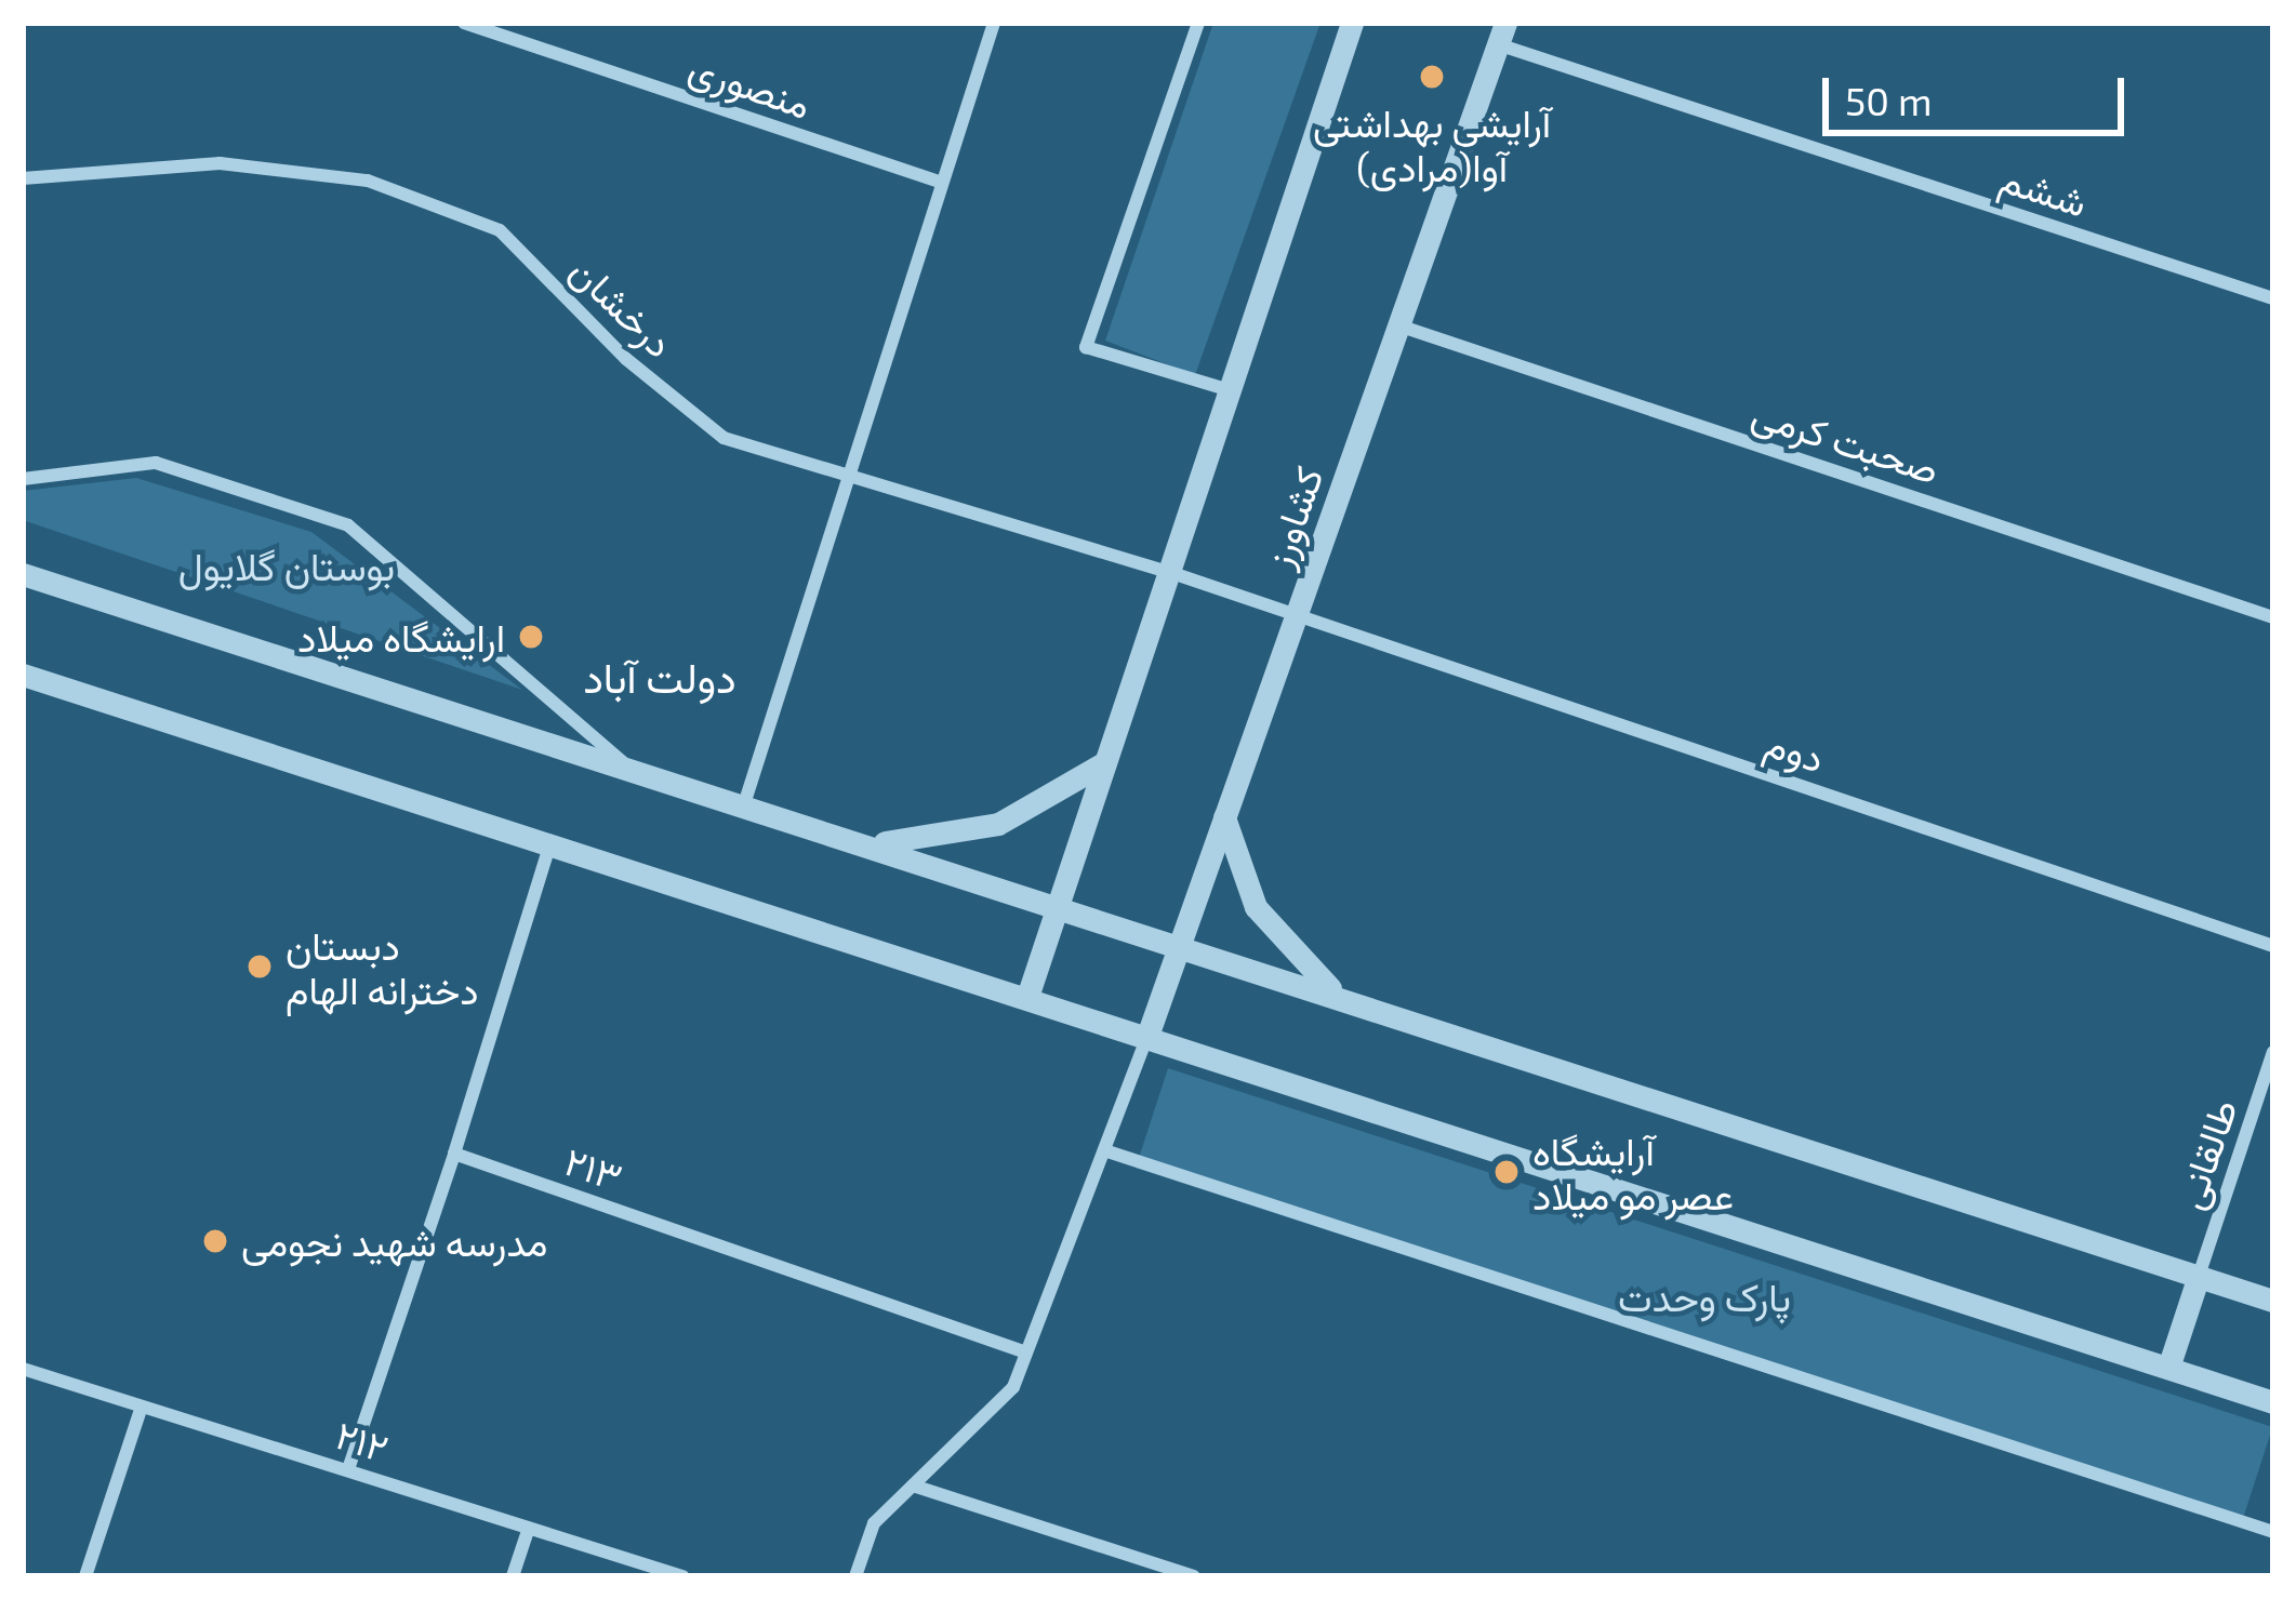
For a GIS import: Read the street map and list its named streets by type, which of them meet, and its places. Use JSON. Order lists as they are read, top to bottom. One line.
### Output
{"streets":{"street":["منصوری","ششم","درخشان","صحبت کرمی","کشاورز","دوم","طالقانی","۲۱۳","۲۱۲"]},"crossings":[["ششم","کشاورز"],["درخشان","دوم"],["صحبت کرمی","کشاورز"],["کشاورز","دوم"]],"districts":["دولت آباد"],"parks":["بوستان گلایول","پارک وحدت"],"places":["آرایشی بهداشتی آوا(مرادی)","ارایشگاه میلاد","دبستان دخترانه الهام","آرایشگاه عصر مو میلاد","مدرسه شهید نجومی"],"scale_bar":"50 m"}
